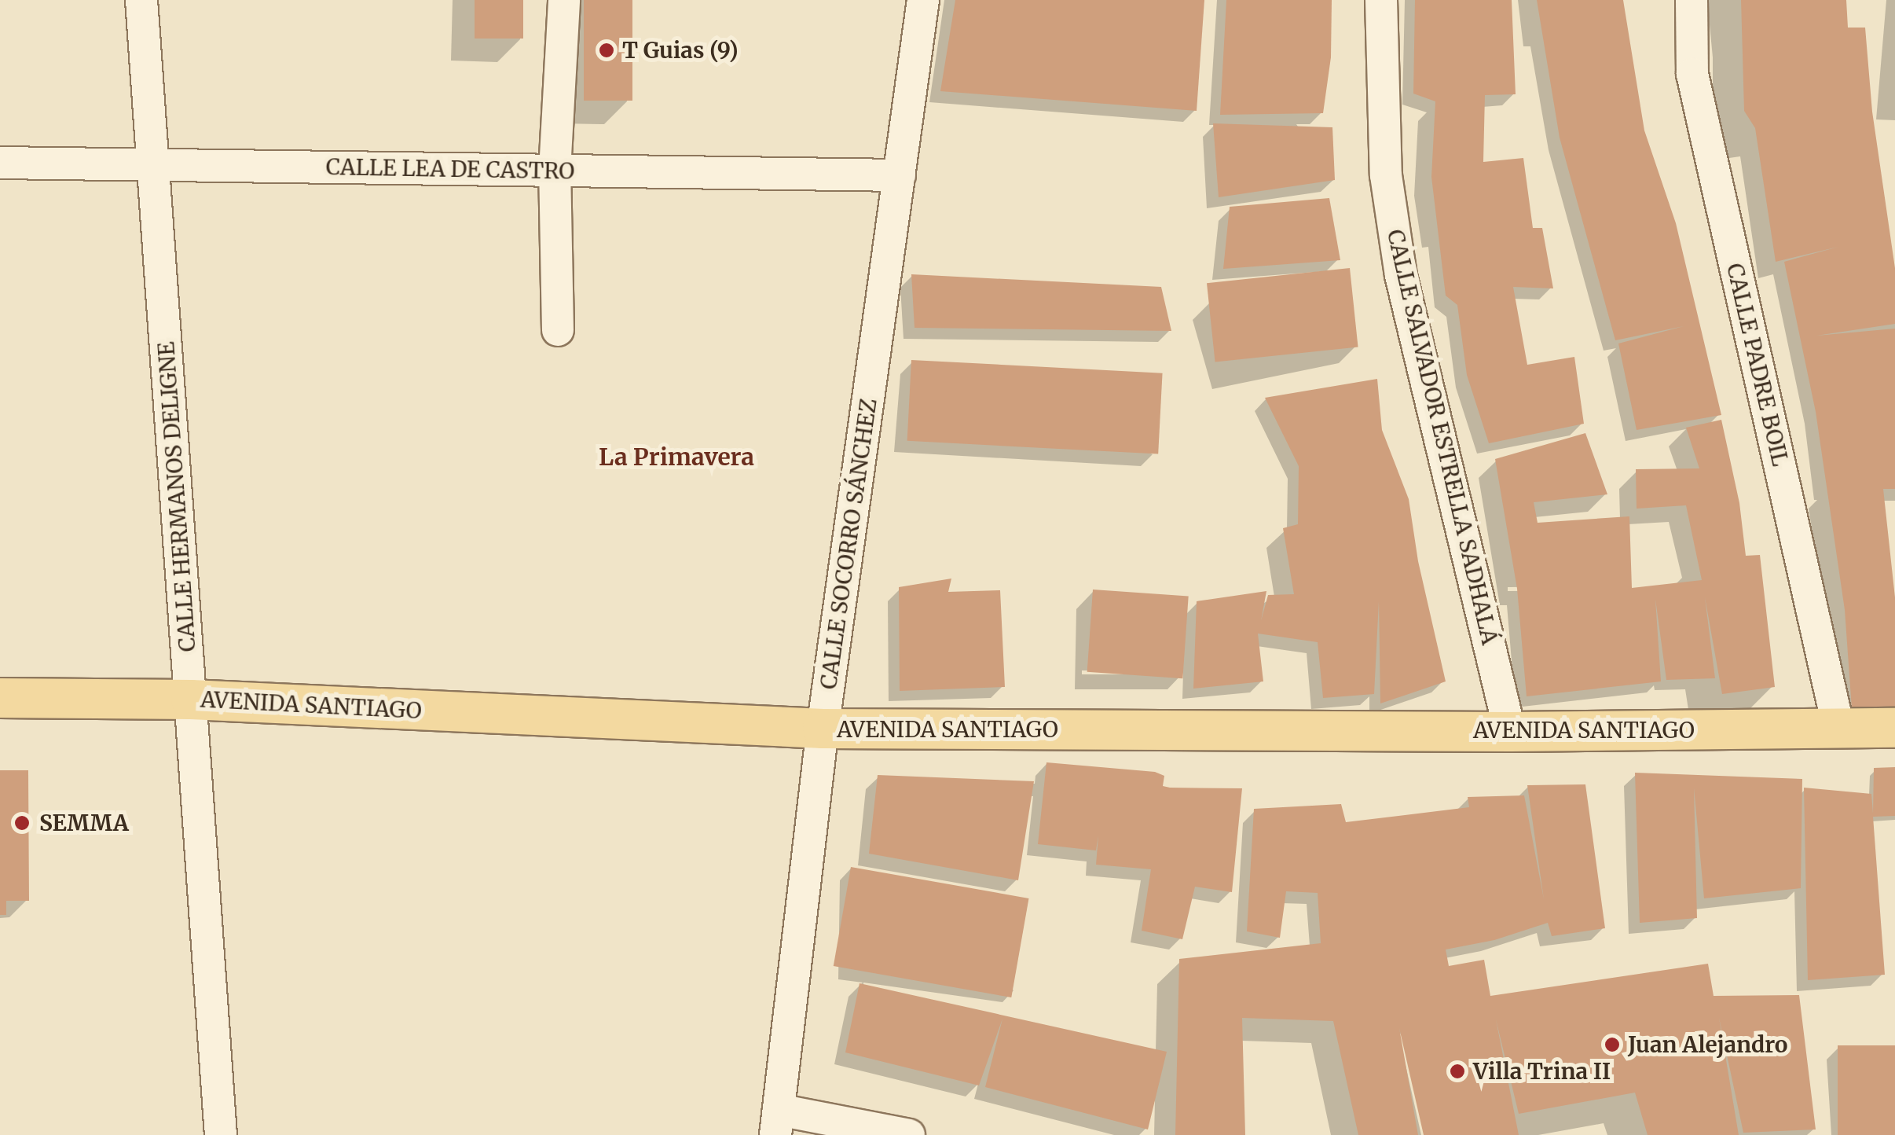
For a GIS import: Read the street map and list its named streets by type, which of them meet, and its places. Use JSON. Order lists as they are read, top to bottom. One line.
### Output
{"streets":{"main road":["AVENIDA SANTIAGO"],"street":["CALLE LEA DE CASTRO","CALLE PADRE BOIL","CALLE SALVADOR ESTRELLA SADHALÁ","CALLE HERMANOS DELIGNE","CALLE SOCORRO SÁNCHEZ"]},"crossings":[["CALLE LEA DE CASTRO","CALLE HERMANOS DELIGNE"],["CALLE LEA DE CASTRO","CALLE SOCORRO SÁNCHEZ"],["CALLE PADRE BOIL","AVENIDA SANTIAGO"],["CALLE SALVADOR ESTRELLA SADHALÁ","AVENIDA SANTIAGO"],["CALLE HERMANOS DELIGNE","AVENIDA SANTIAGO"],["CALLE SOCORRO SÁNCHEZ","AVENIDA SANTIAGO"]],"districts":["La Primavera"],"places":["T Guias (9)","SEMMA","Juan Alejandro","Villa Trina II"]}
